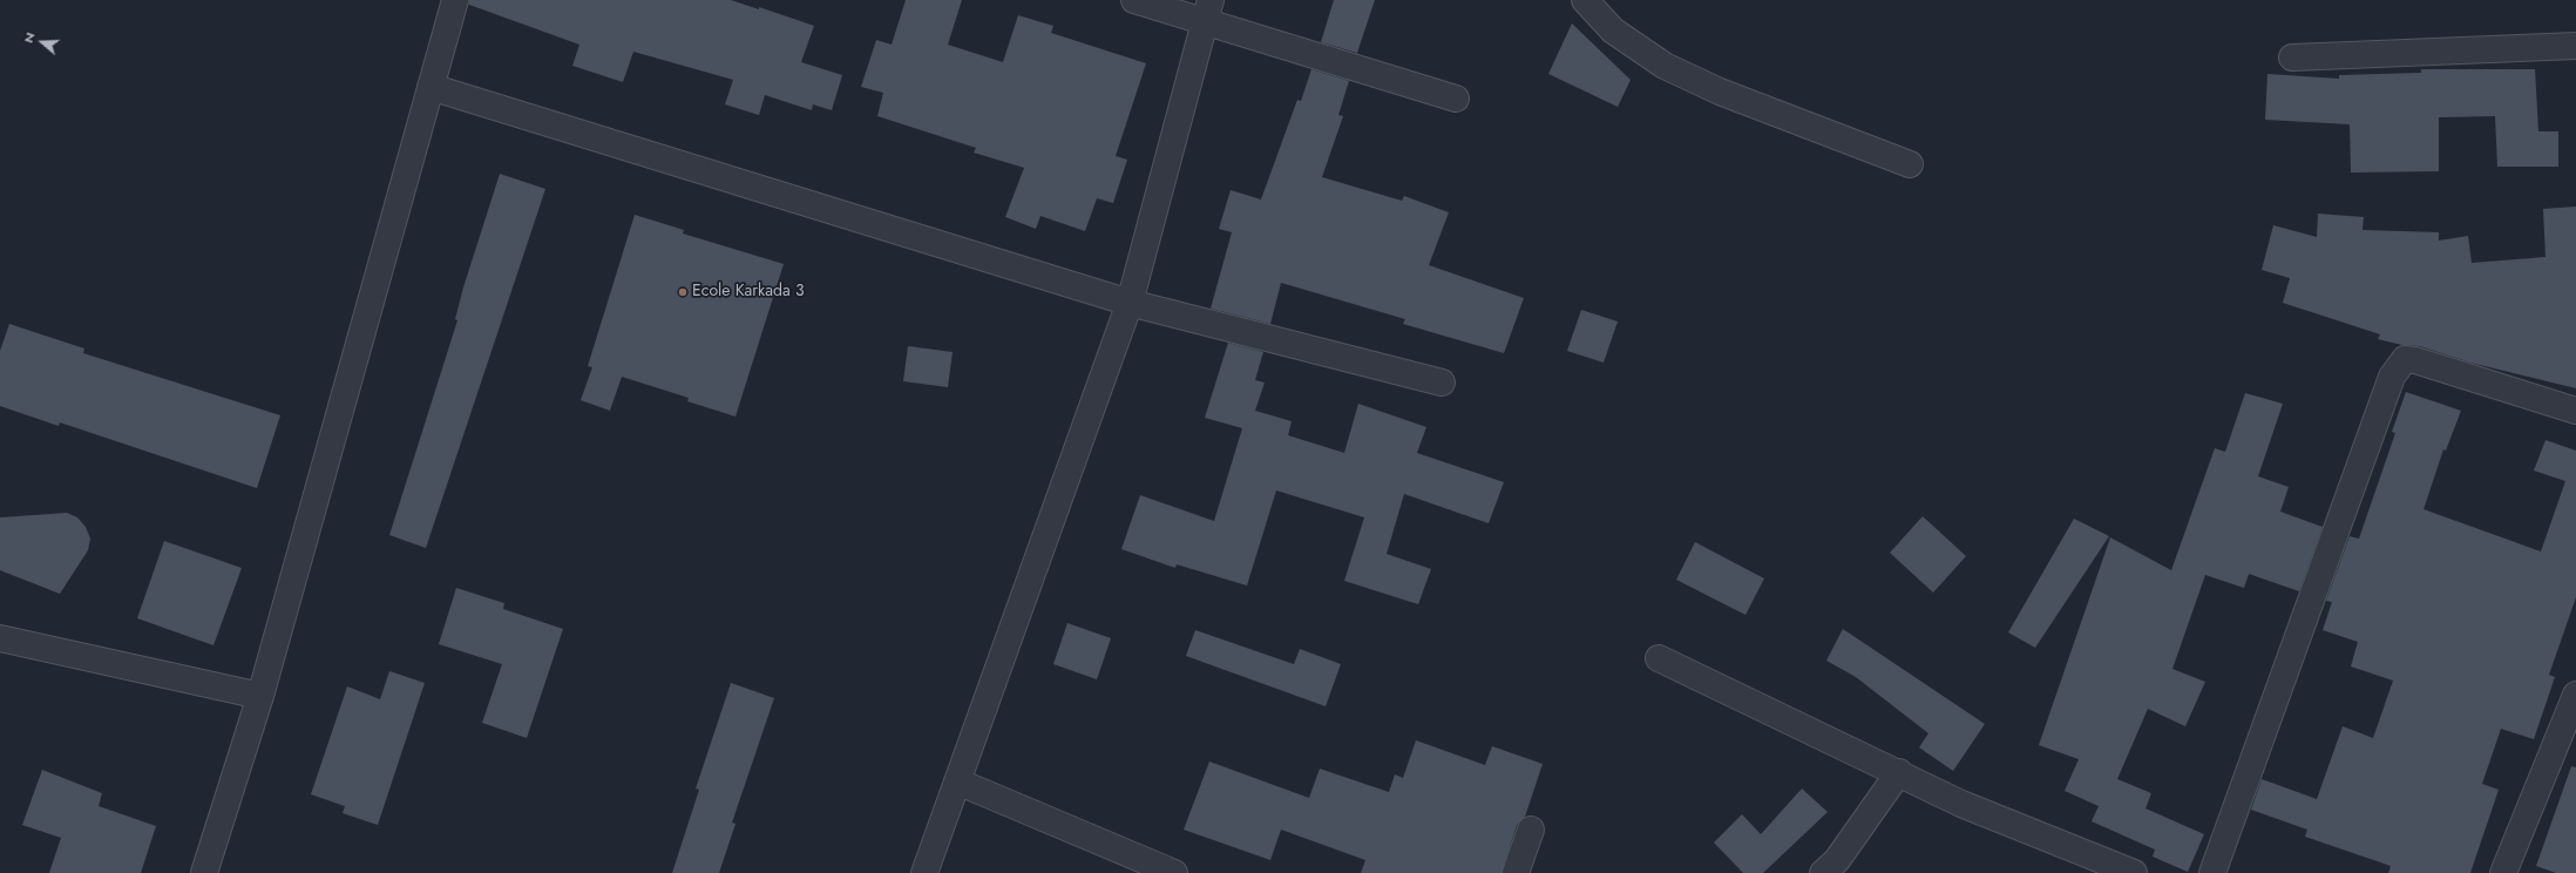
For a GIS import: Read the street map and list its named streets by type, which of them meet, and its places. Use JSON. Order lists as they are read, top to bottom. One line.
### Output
{"places":["Ecole Karkada 3"],"north":"left"}
